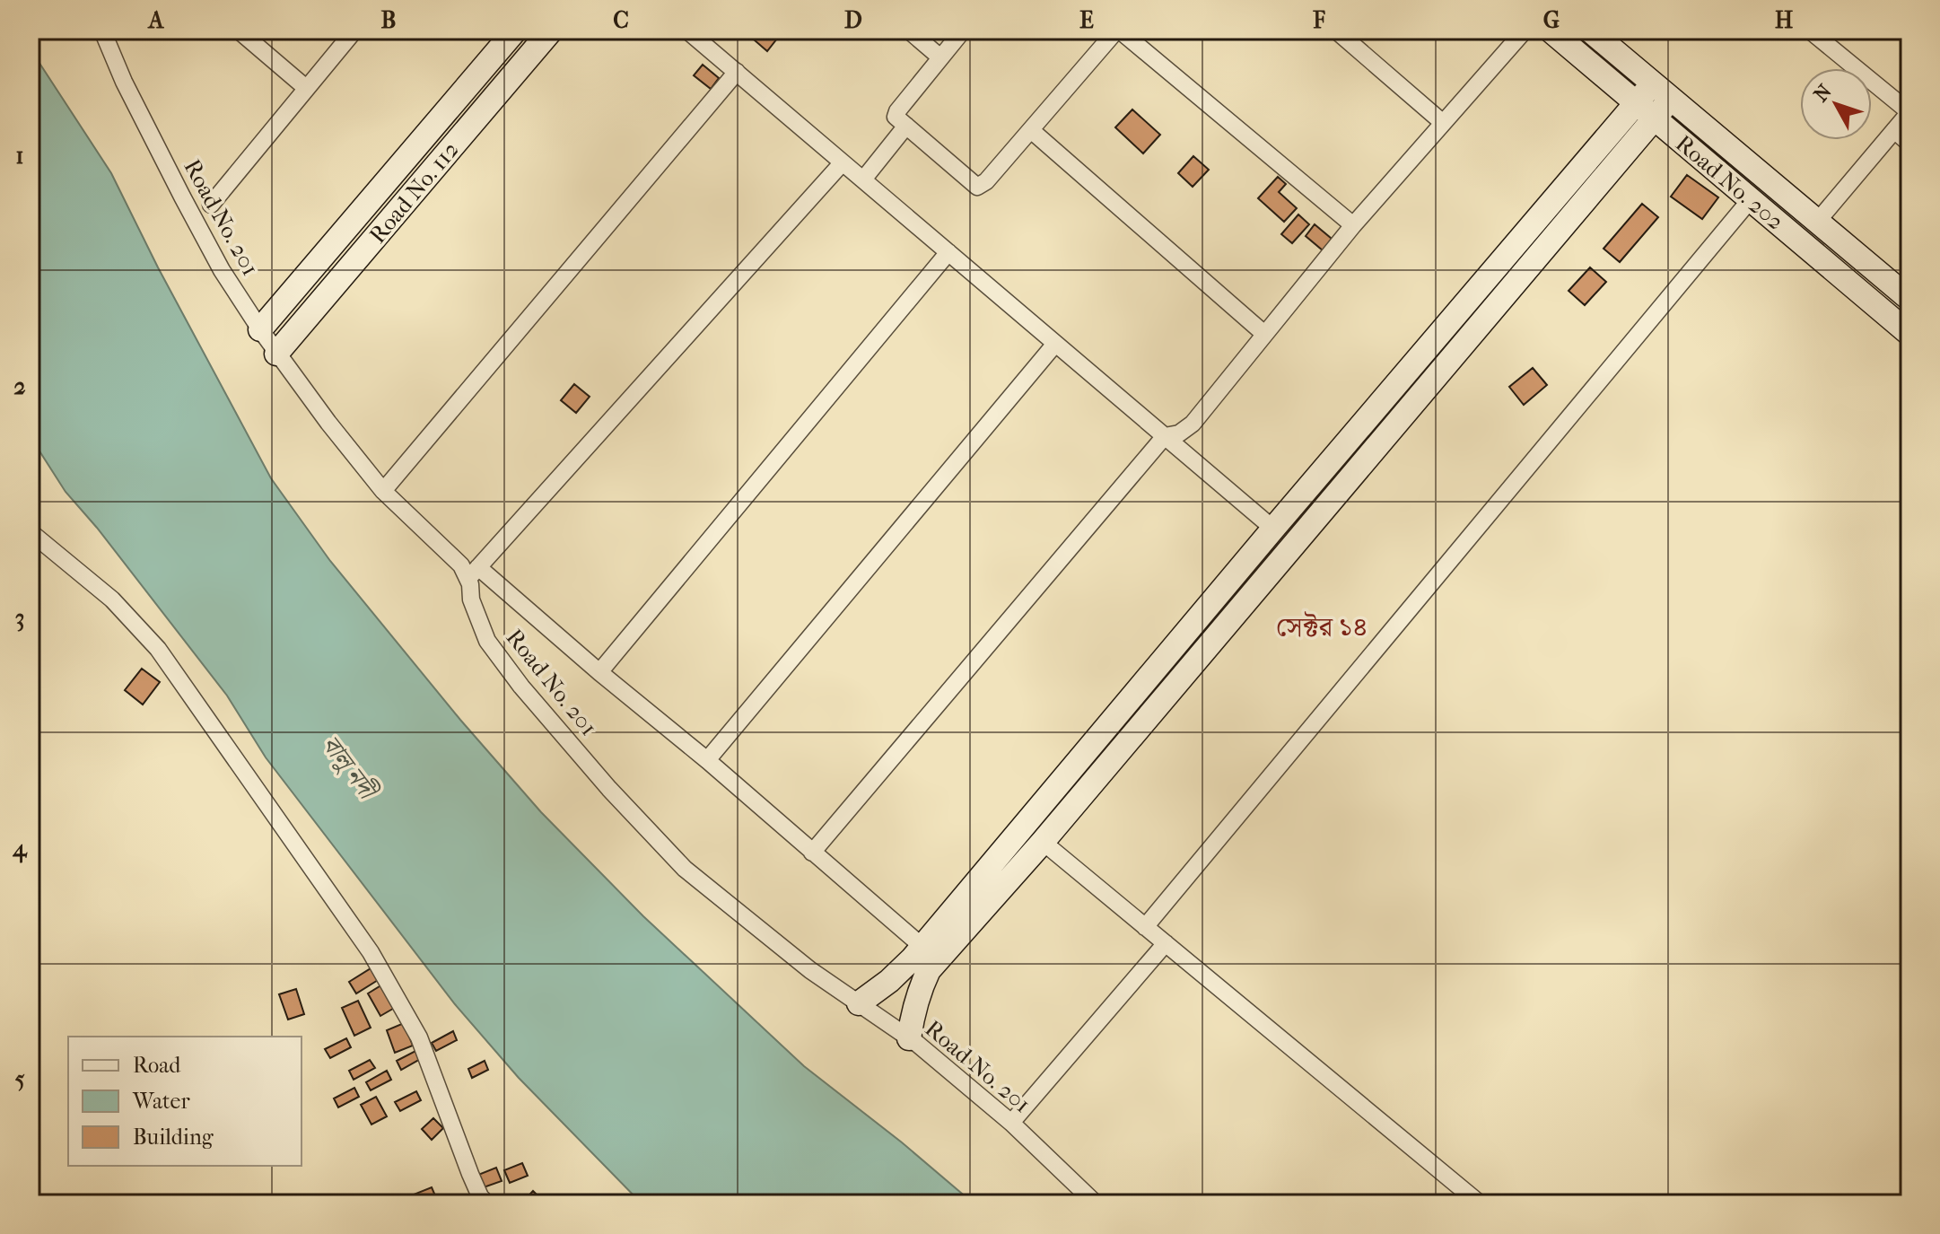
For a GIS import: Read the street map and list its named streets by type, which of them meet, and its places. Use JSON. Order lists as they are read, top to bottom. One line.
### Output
{"streets":{"street":["Road No. 202","Road No. 112","Road No. 201"]},"crossings":[["Road No. 112","Road No. 201"]],"districts":["সেক্টর ১৪"],"water":["বালু নদী"],"legend":["Road","Water","Building"],"north":"top left","grid":{"columns":["A","B","C","D","E","F","G","H"],"rows":["1","2","3","4","5"]}}
